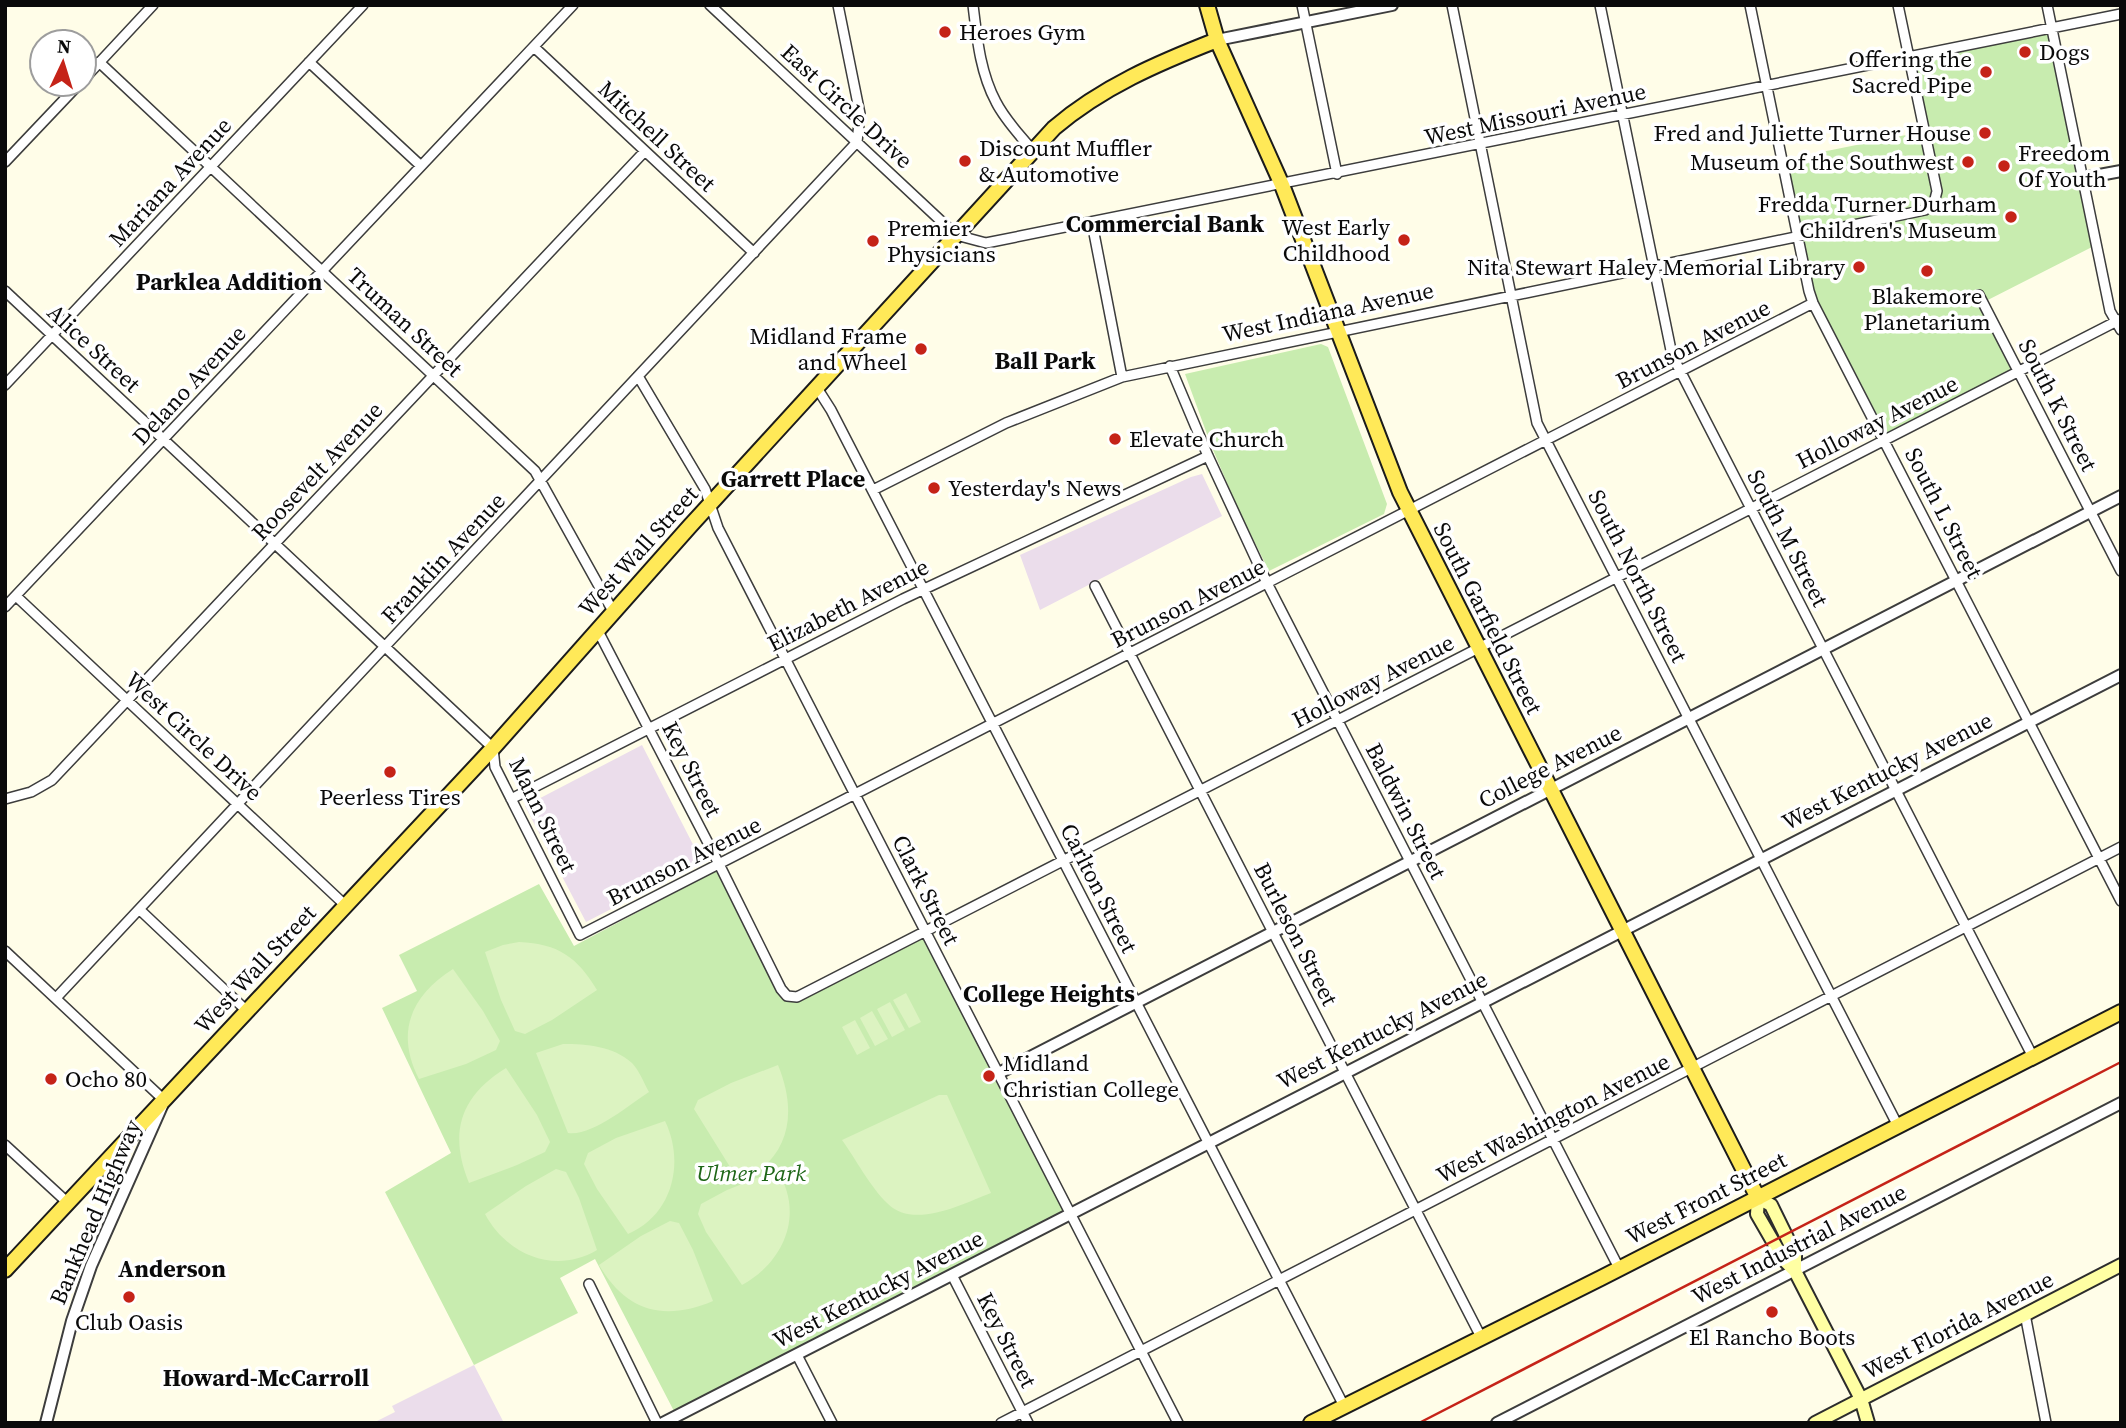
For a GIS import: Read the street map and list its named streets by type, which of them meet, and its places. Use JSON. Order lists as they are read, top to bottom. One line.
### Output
{"streets":{"main road":["West Wall Street","South Garfield Street","West Front Street","West Florida Avenue"],"street":["East Circle Drive","West Missouri Avenue","Mitchell Street","Mariana Avenue","West Indiana Avenue","Truman Street","Brunson Avenue","Alice Street","Delano Avenue","South K Street","Holloway Avenue","Roosevelt Avenue","South L Street","South M Street","Franklin Avenue","South North Street","Elizabeth Avenue","West Circle Drive","College Avenue","Key Street","West Kentucky Avenue","Baldwin Street","Mann Street","Carlton Street","Clark Street","Burleson Street","West Washington Avenue","Bankhead Highway","West Industrial Avenue"]},"crossings":[["East Circle Drive","West Missouri Avenue"],["East Circle Drive","West Wall Street"],["East Circle Drive","Franklin Avenue"],["West Missouri Avenue","West Indiana Avenue"],["West Missouri Avenue","South L Street"],["West Missouri Avenue","South M Street"],["West Missouri Avenue","West Wall Street"],["West Missouri Avenue","South North Street"],["West Missouri Avenue","South Garfield Street"],["Mitchell Street","Delano Avenue"],["Mitchell Street","Roosevelt Avenue"],["Mitchell Street","Franklin Avenue"],["Mariana Avenue","Truman Street"],["Mariana Avenue","Alice Street"],["West Indiana Avenue","South L Street"],["West Indiana Avenue","South M Street"],["West Indiana Avenue","South North Street"],["West Indiana Avenue","South Garfield Street"],["West Indiana Avenue","Baldwin Street"],["West Indiana Avenue","Carlton Street"],["Truman Street","Delano Avenue"],["Truman Street","Roosevelt Avenue"],["Truman Street","West Wall Street"],["Truman Street","Franklin Avenue"],["Brunson Avenue","South L Street"],["Brunson Avenue","South M Street"],["Brunson Avenue","South North Street"],["Brunson Avenue","South Garfield Street"],["Brunson Avenue","Key Street"],["Brunson Avenue","Baldwin Street"],["Brunson Avenue","Mann Street"],["Brunson Avenue","Carlton Street"],["Brunson Avenue","Clark Street"],["Brunson Avenue","Burleson Street"],["Alice Street","Delano Avenue"],["Alice Street","Roosevelt Avenue"],["Alice Street","West Wall Street"],["Alice Street","Franklin Avenue"],["Alice Street","Mann Street"],["Delano Avenue","West Circle Drive"],["South K Street","Holloway Avenue"],["South K Street","College Avenue"],["Holloway Avenue","South L Street"],["Holloway Avenue","South M Street"],["Holloway Avenue","South North Street"],["Holloway Avenue","South Garfield Street"],["Holloway Avenue","Key Street"],["Holloway Avenue","Baldwin Street"],["Holloway Avenue","Carlton Street"],["Holloway Avenue","Clark Street"],["Holloway Avenue","Burleson Street"],["Roosevelt Avenue","West Circle Drive"],["South L Street","College Avenue"],["South L Street","West Kentucky Avenue"],["South L Street","West Washington Avenue"],["South M Street","College Avenue"],["South M Street","West Kentucky Avenue"],["South M Street","West Washington Avenue"],["South M Street","West Front Street"],["West Wall Street","South Garfield Street"],["West Wall Street","West Circle Drive"],["West Wall Street","Key Street"],["West Wall Street","Mann Street"],["West Wall Street","Carlton Street"],["West Wall Street","Clark Street"],["West Wall Street","Bankhead Highway"],["Franklin Avenue","West Circle Drive"],["Franklin Avenue","Clark Street"],["South North Street","College Avenue"],["South North Street","West Kentucky Avenue"],["South North Street","West Washington Avenue"],["South North Street","West Front Street"],["Elizabeth Avenue","Key Street"],["Elizabeth Avenue","Baldwin Street"],["Elizabeth Avenue","Mann Street"],["Elizabeth Avenue","Carlton Street"],["Elizabeth Avenue","Clark Street"],["South Garfield Street","College Avenue"],["South Garfield Street","West Kentucky Avenue"],["South Garfield Street","West Washington Avenue"],["South Garfield Street","West Front Street"],["South Garfield Street","West Industrial Avenue"],["South Garfield Street","West Florida Avenue"],["College Avenue","Baldwin Street"],["College Avenue","Carlton Street"],["College Avenue","Clark Street"],["College Avenue","Burleson Street"],["Key Street","West Kentucky Avenue"],["Key Street","West Washington Avenue"],["West Kentucky Avenue","Baldwin Street"],["West Kentucky Avenue","Carlton Street"],["West Kentucky Avenue","Clark Street"],["West Kentucky Avenue","Burleson Street"],["Baldwin Street","West Washington Avenue"],["Baldwin Street","West Front Street"],["Carlton Street","West Washington Avenue"],["Carlton Street","West Front Street"],["Clark Street","West Washington Avenue"],["Burleson Street","West Washington Avenue"],["Burleson Street","West Front Street"]],"districts":["Commercial Bank","Parklea Addition","Ball Park","Garrett Place","College Heights","Anderson","Howard-McCarroll"],"parks":["Ulmer Park"],"places":["Heroes Gym","Dogs","Offering the Sacred Pipe","Fred and Juliette Turner House","Discount Muffler & Automotive","Museum of the Southwest","Freedom Of Youth","Fredda Turner Durham Children's Museum","West Early Childhood","Premier Physicians","Nita Stewart Haley Memorial Library","Blakemore Planetarium","Midland Frame and Wheel","Elevate Church","Yesterday's News","Peerless Tires","Midland Christian College","Ocho 80","Club Oasis","El Rancho Boots"],"north":"top"}
